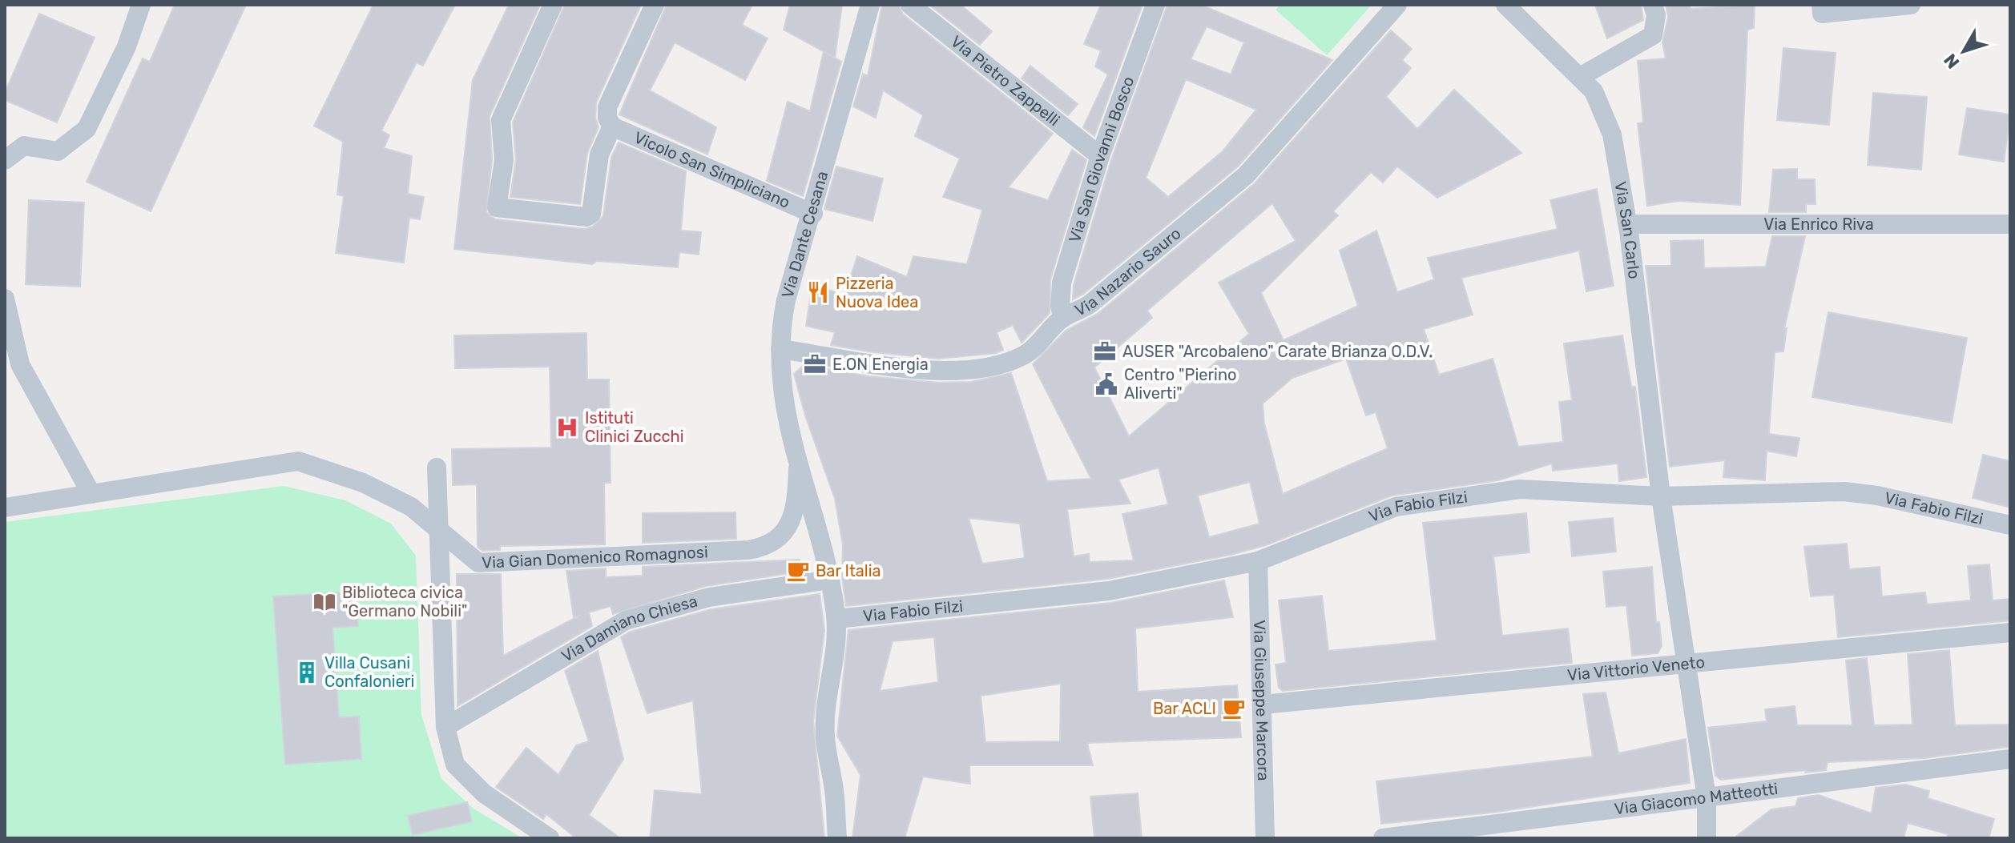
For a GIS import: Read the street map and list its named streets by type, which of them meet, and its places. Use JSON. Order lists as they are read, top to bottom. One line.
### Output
{"streets":{"street":["Via Pietro Zappelli","Via San Giovanni Bosco","Vicolo San Simpliciano","Via Enrico Riva","Via San Carlo","Via Dante Cesana","Via Nazario Sauro","Via Fabio Filzi","Via Gian Domenico Romagnosi","Via Damiano Chiesa","Via Vittorio Veneto","Via Giuseppe Marcora","Via Giacomo Matteotti"]},"crossings":[["Via Pietro Zappelli","Via San Giovanni Bosco"],["Via San Giovanni Bosco","Via Nazario Sauro"],["Vicolo San Simpliciano","Via Dante Cesana"],["Via Enrico Riva","Via San Carlo"],["Via San Carlo","Via Fabio Filzi"],["Via San Carlo","Via Vittorio Veneto"],["Via San Carlo","Via Giacomo Matteotti"],["Via Dante Cesana","Via Nazario Sauro"],["Via Dante Cesana","Via Fabio Filzi"],["Via Dante Cesana","Via Gian Domenico Romagnosi"],["Via Dante Cesana","Via Damiano Chiesa"],["Via Fabio Filzi","Via Giuseppe Marcora"],["Via Vittorio Veneto","Via Giuseppe Marcora"]],"places":{"restaurant":["Pizzeria Nuova Idea"],"office":["AUSER \"Arcobaleno\" Carate Brianza O.D.V.","E.ON Energia"],"public building":["Centro \"Pierino Aliverti\""],"hospital":["Istituti Clinici Zucchi"],"cafe":["Bar Italia","Bar ACLI"],"library":["Biblioteca civica \"Germano Nobili\""],"building":["Villa Cusani Confalonieri"]},"north":"bottom left"}
